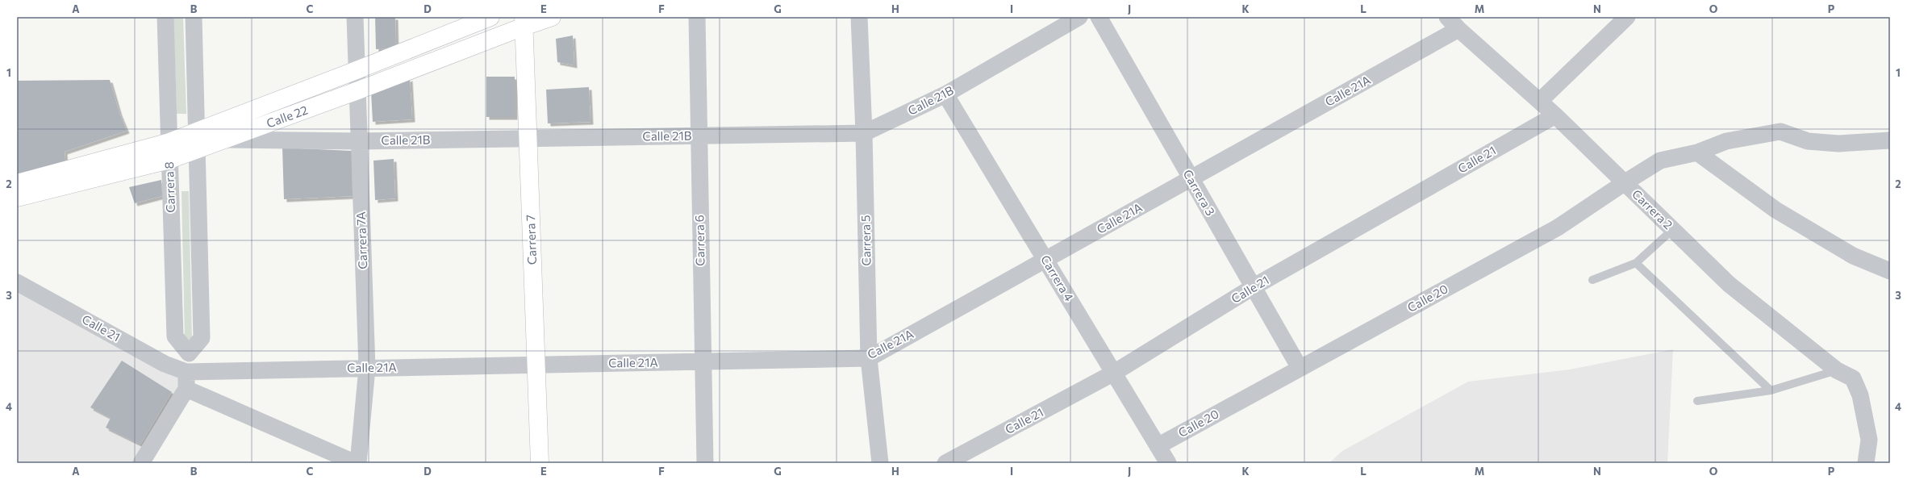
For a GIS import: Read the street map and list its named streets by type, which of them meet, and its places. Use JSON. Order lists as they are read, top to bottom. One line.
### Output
{"streets":{"main road":["Calle 22","Carrera 7"],"street":["Calle 21A","Calle 21B","Calle 21","Carrera 8","Carrera 3","Carrera 2","Carrera 7A","Carrera 6","Carrera 5","Carrera 4","Calle 20"]},"crossings":[["Calle 21A","Calle 21"],["Calle 21A","Carrera 3"],["Calle 21A","Carrera 2"],["Calle 21A","Carrera 7"],["Calle 21A","Carrera 7A"],["Calle 21A","Carrera 6"],["Calle 21A","Carrera 5"],["Calle 21A","Carrera 4"],["Calle 21B","Calle 22"],["Calle 21B","Carrera 7"],["Calle 21B","Carrera 7A"],["Calle 21B","Carrera 6"],["Calle 21B","Carrera 5"],["Calle 21B","Carrera 4"],["Calle 22","Carrera 8"],["Calle 22","Carrera 7"],["Calle 22","Carrera 7A"],["Calle 21","Carrera 3"],["Calle 21","Carrera 2"],["Calle 21","Carrera 4"],["Carrera 3","Calle 20"],["Carrera 2","Calle 20"],["Carrera 4","Calle 20"]],"grid":{"columns":["A","B","C","D","E","F","G","H","I","J","K","L","M","N","O","P"],"rows":["1","2","3","4"]}}
